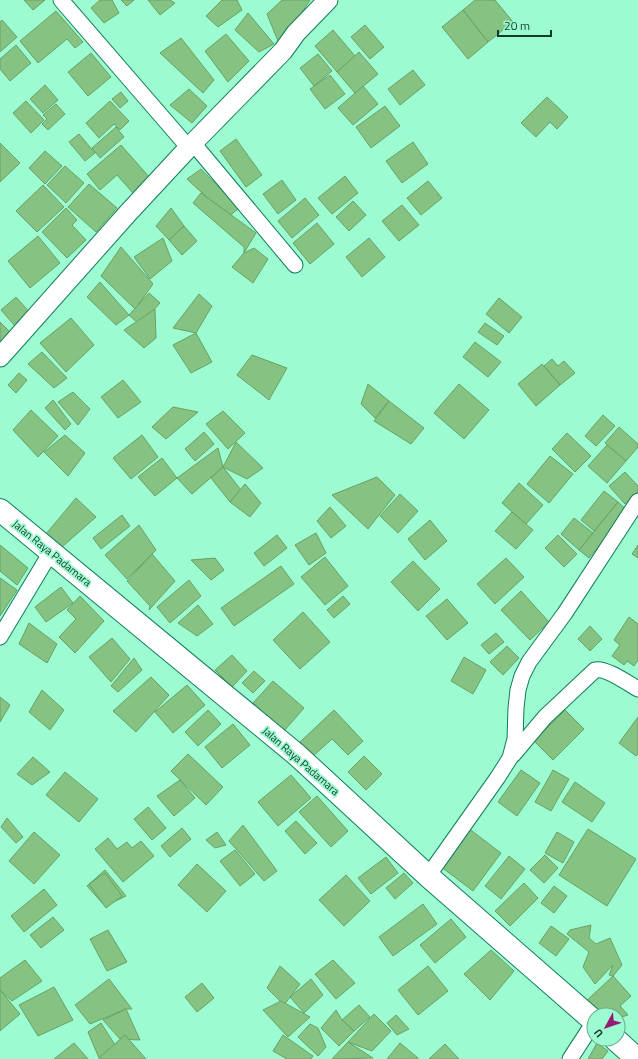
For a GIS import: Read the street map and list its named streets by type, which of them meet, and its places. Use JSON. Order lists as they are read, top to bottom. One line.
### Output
{"streets":{"main road":["Jalan Raya Padamara"]},"scale_bar":"20 m","north":"bottom left"}
